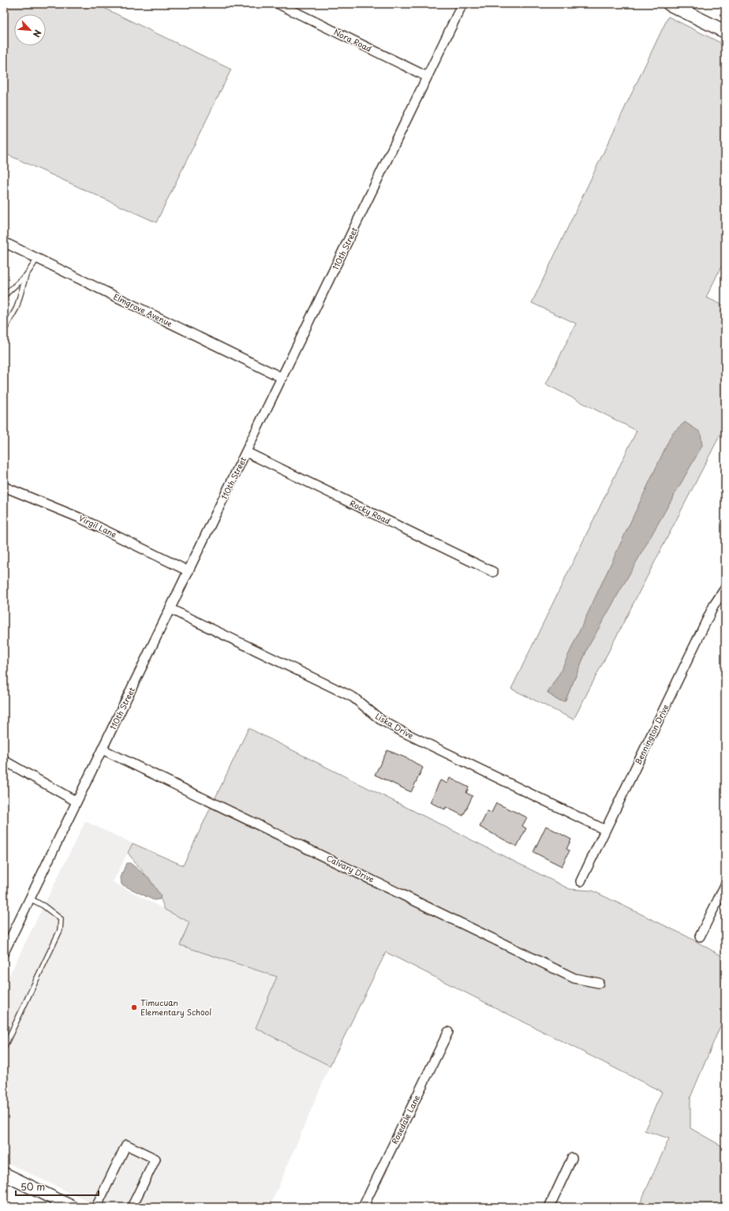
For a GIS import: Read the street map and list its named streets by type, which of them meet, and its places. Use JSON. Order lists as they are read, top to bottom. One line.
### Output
{"streets":{"street":["Nora Road","110th Street","Elmgrove Avenue","Rocky Road","Virgil Lane","Liska Drive","Bennington Drive","Calvary Drive","Rosedale Lane"]},"crossings":[["Nora Road","110th Street"],["110th Street","Elmgrove Avenue"],["110th Street","Rocky Road"],["110th Street","Virgil Lane"],["110th Street","Liska Drive"],["110th Street","Calvary Drive"],["Liska Drive","Bennington Drive"]],"places":["Timucuan Elementary School"],"scale_bar":"50 m","north":"bottom right"}
